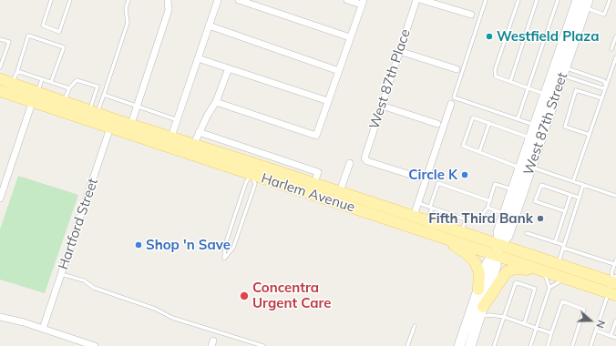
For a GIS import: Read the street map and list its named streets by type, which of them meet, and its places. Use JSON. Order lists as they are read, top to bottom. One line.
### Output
{"streets":{"main road":["West 87th Street","Harlem Avenue"],"street":["West 87th Place","Hartford Street"]},"crossings":[["West 87th Street","Harlem Avenue"],["Harlem Avenue","Hartford Street"]],"places":["Westfield Plaza","Circle K","Fifth Third Bank","Shop 'n Save","Concentra Urgent Care"],"north":"right"}
